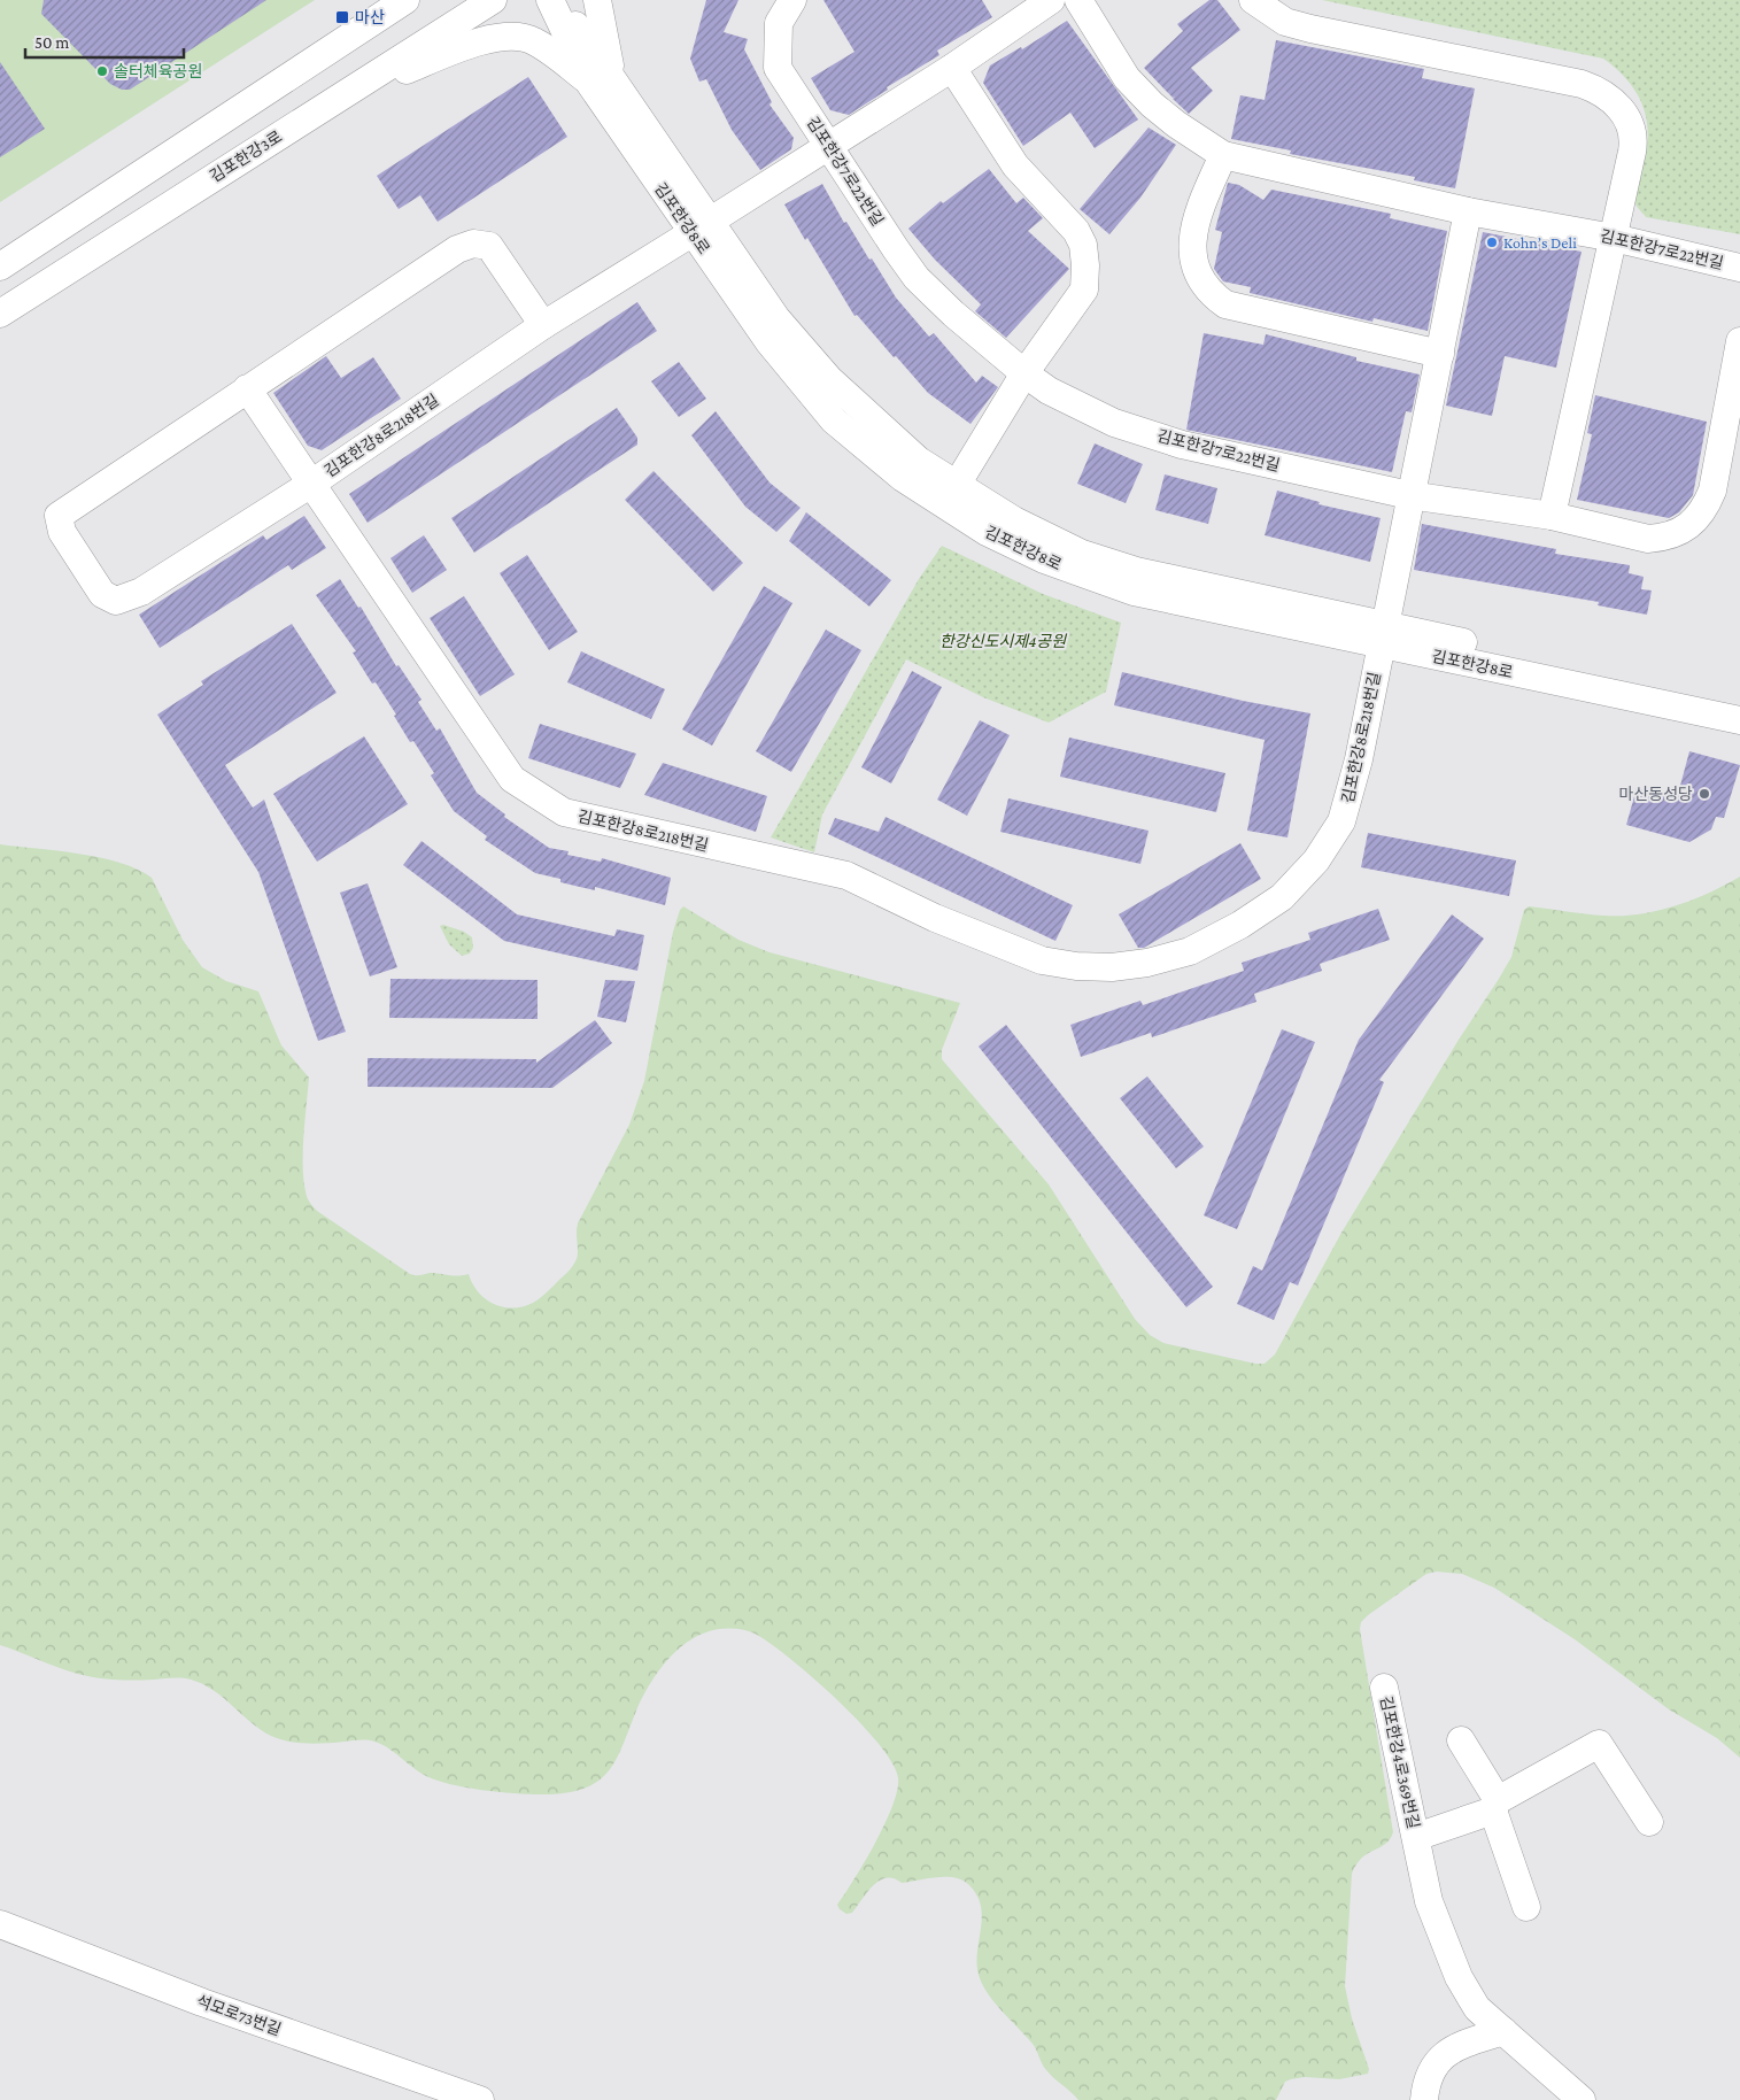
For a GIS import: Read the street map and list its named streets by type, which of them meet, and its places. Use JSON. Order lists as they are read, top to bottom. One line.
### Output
{"streets":{"street":["김포한강3로","김포한강7로22번길","김포한강8로","김포한강8로218번길","김포한강4로369번길","석모로73번길"]},"crossings":[["김포한강7로22번길","김포한강8로218번길"],["김포한강8로","김포한강8로218번길"]],"parks":["한강신도시제4공원"],"places":{"transit":["마산"],"other":["솔터체육공원","Kohn’s Deli","마산동성당"]},"scale_bar":"50 m"}
